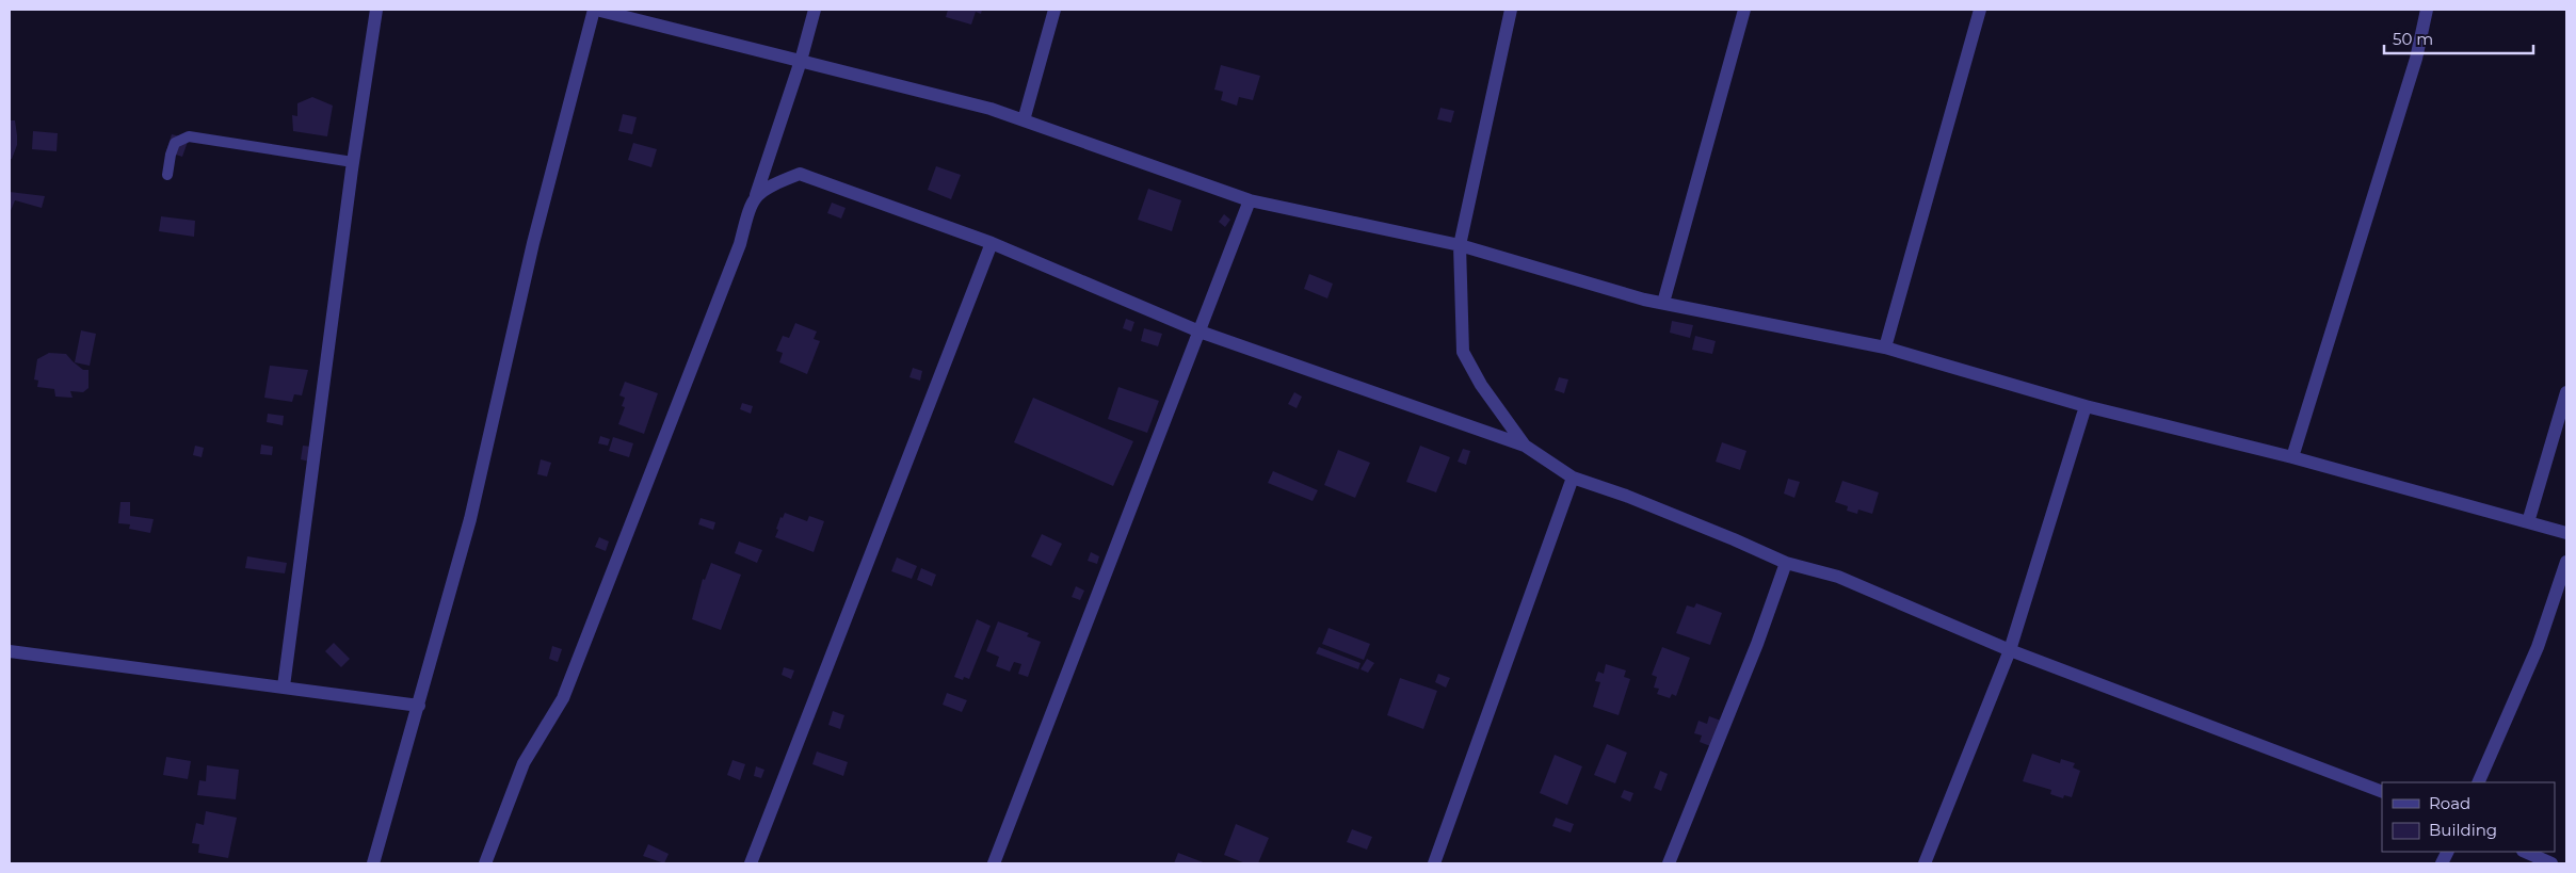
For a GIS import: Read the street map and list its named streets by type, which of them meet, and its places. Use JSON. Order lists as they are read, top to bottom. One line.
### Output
{"legend":["Road","Building"],"scale_bar":"50 m"}
